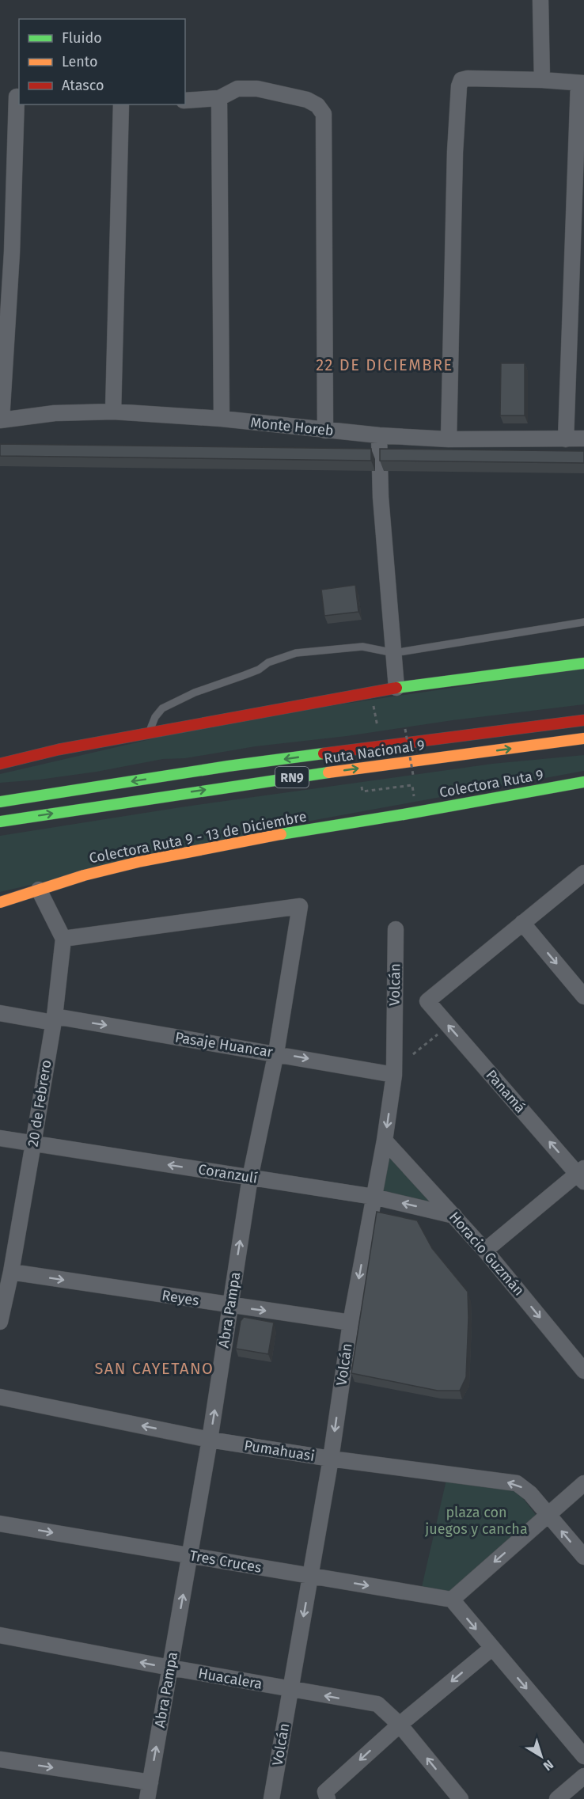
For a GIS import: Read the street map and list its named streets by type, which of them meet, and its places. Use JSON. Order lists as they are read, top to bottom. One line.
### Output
{"streets":{"main road":["Ruta Nacional 9","RN9","Colectora Ruta 9","Colectora Ruta 9 - 13 de Diciembre"],"street":["Monte Horeb","Volcán","Pasaje Huancar","Panamá","20 de Febrero","Coranzulí","Horacio Guzmán","Reyes","Abra Pampa","Pumahuasi","Tres Cruces","Huacalera"]},"crossings":[["Colectora Ruta 9","Colectora Ruta 9 - 13 de Diciembre"],["Volcán","Pasaje Huancar"],["Volcán","Coranzulí"],["Volcán","Horacio Guzmán"],["Volcán","Reyes"],["Volcán","Pumahuasi"],["Volcán","Tres Cruces"],["Volcán","Huacalera"],["Pasaje Huancar","20 de Febrero"],["Pasaje Huancar","Abra Pampa"],["20 de Febrero","Coranzulí"],["20 de Febrero","Reyes"],["20 de Febrero","Abra Pampa"],["Coranzulí","Horacio Guzmán"],["Coranzulí","Abra Pampa"],["Reyes","Abra Pampa"],["Abra Pampa","Pumahuasi"],["Abra Pampa","Tres Cruces"],["Abra Pampa","Huacalera"]],"one_way":["Volcán","Pasaje Huancar","Coranzulí","Horacio Guzmán","Reyes","Abra Pampa","Pumahuasi","Tres Cruces"],"districts":["22 DE DICIEMBRE","SAN CAYETANO"],"parks":["plaza con juegos y cancha"],"legend":["Fluido","Lento","Atasco"],"north":"bottom right"}
